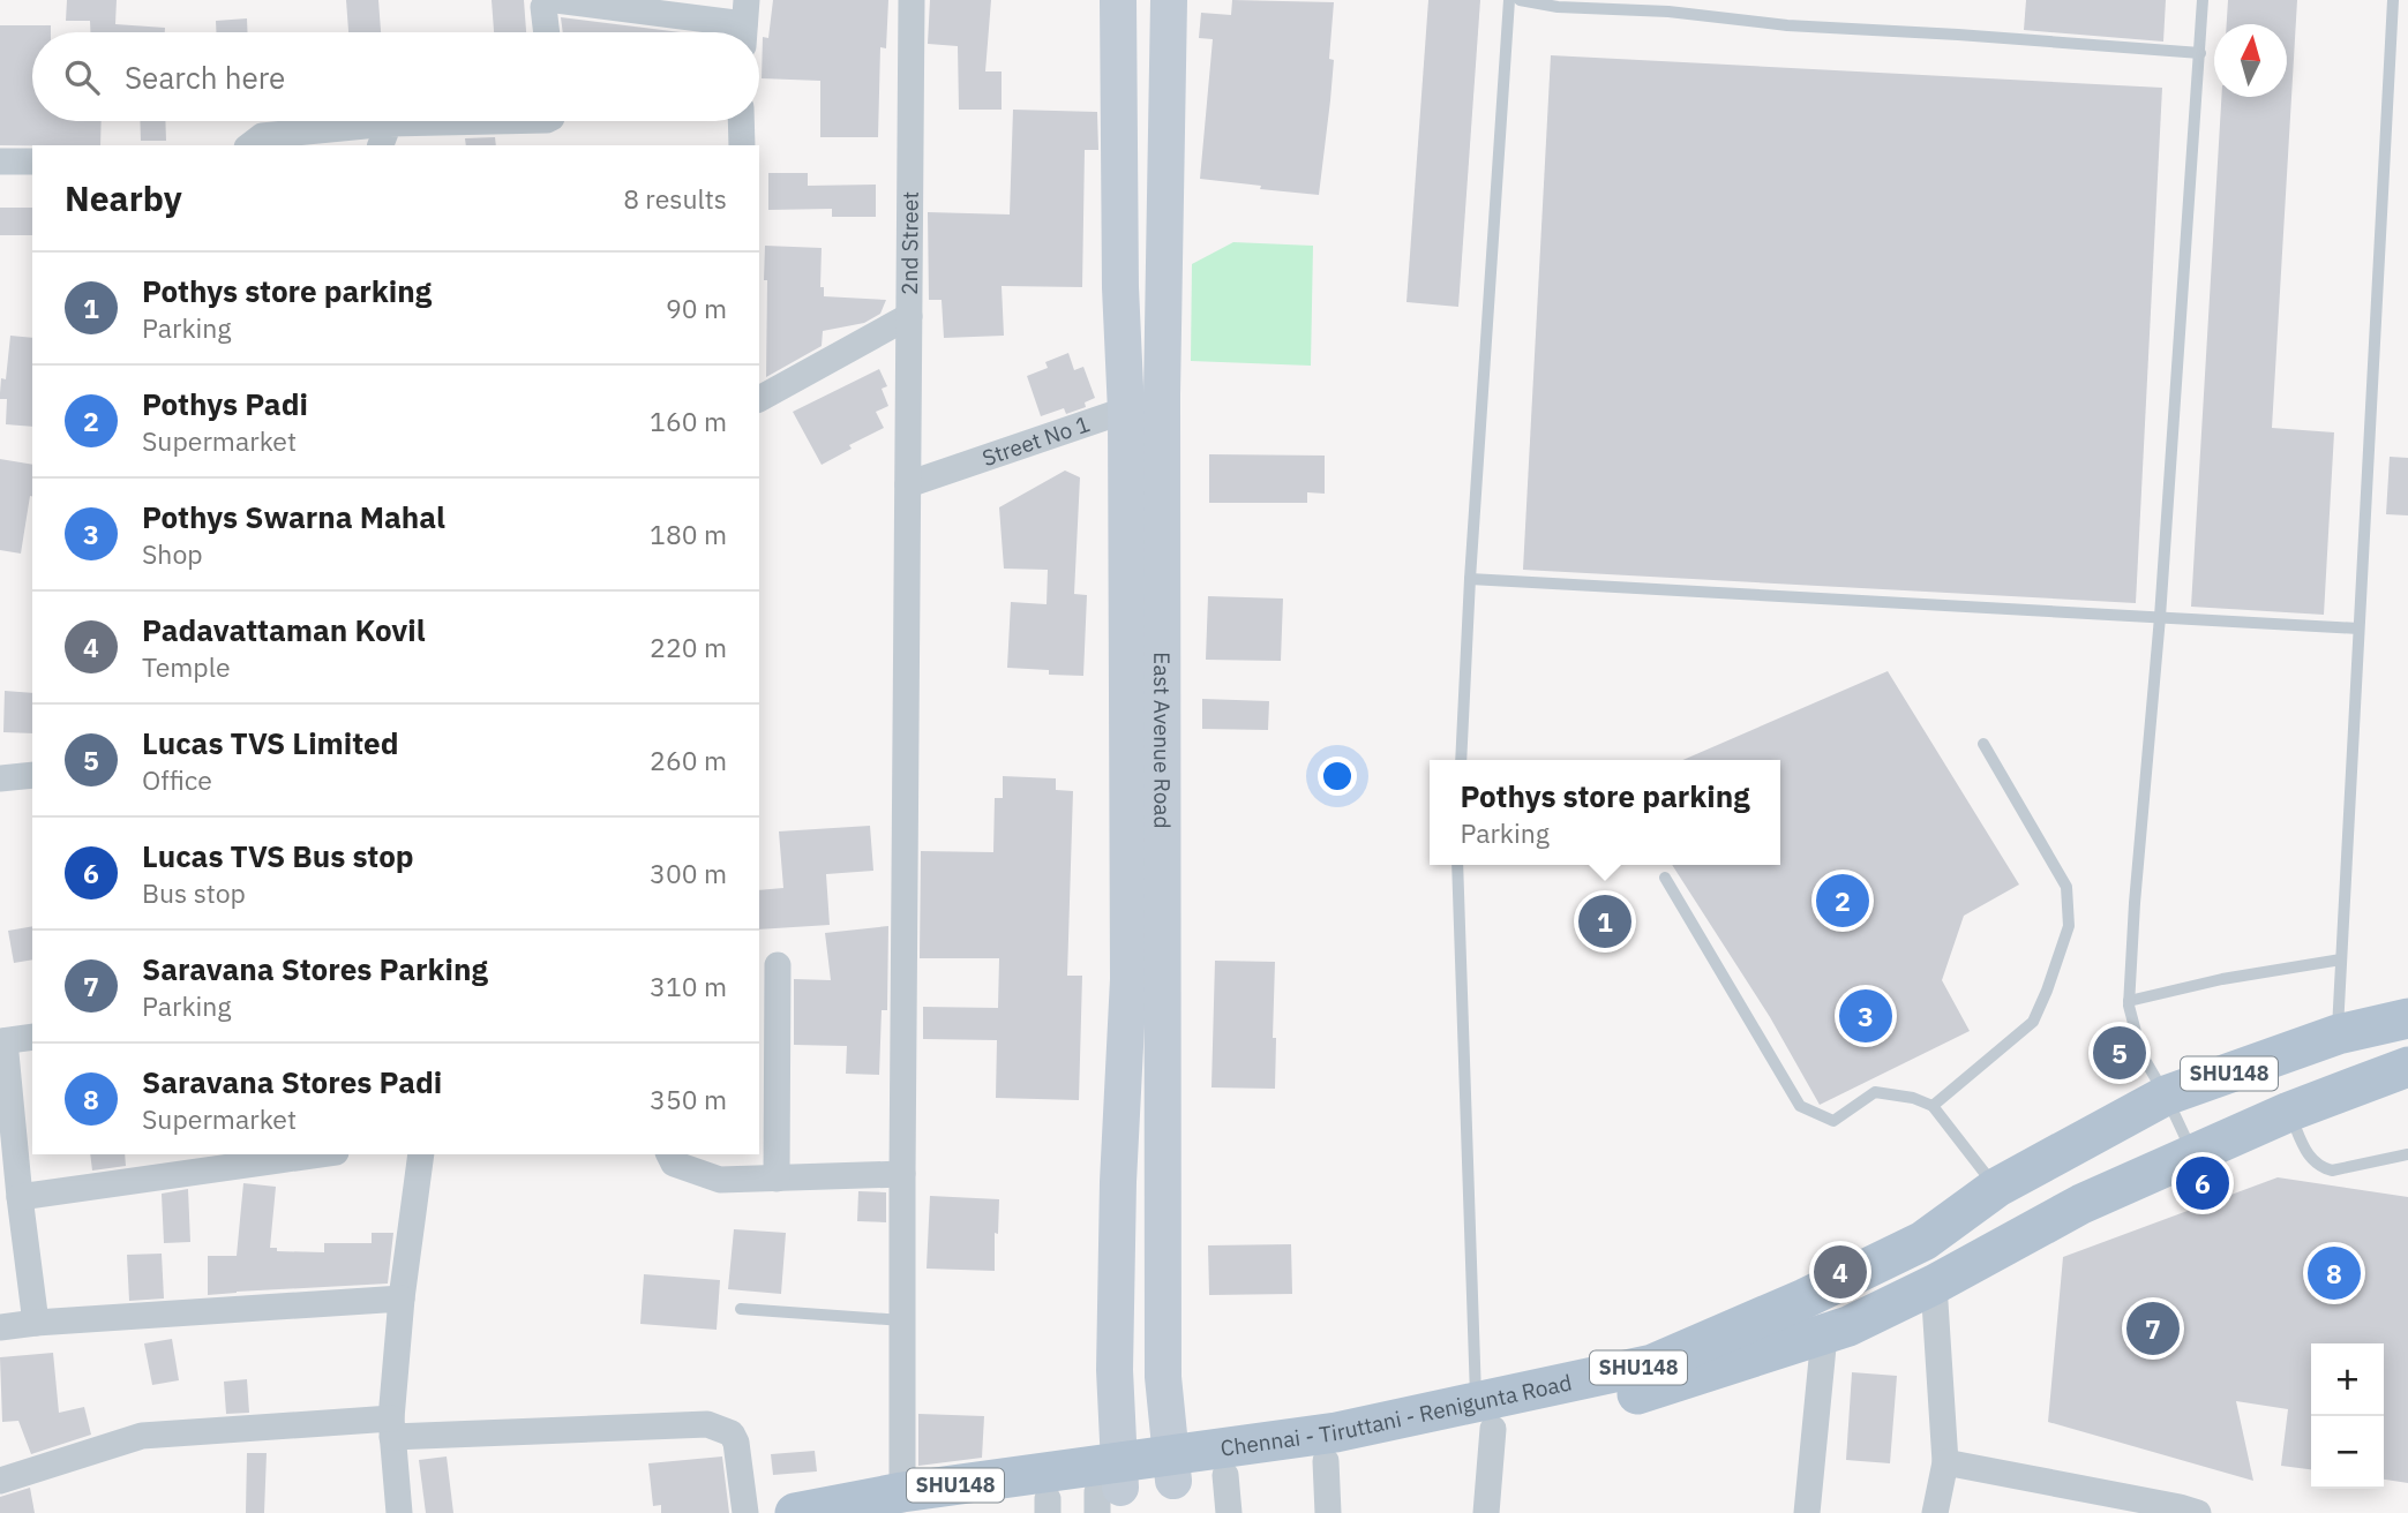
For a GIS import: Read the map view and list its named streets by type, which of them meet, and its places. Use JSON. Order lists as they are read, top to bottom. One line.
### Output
{"streets":{"main road":["East Avenue Road","SHU148","Chennai - Tiruttani - Renigunta Road"],"street":["2nd Street","Street No 1"]},"crossings":[["2nd Street","Street No 1"],["2nd Street","Chennai - Tiruttani - Renigunta Road"],["Street No 1","East Avenue Road"],["East Avenue Road","Chennai - Tiruttani - Renigunta Road"]],"north":"top","page":{"search":"Search here","heading":["Nearby","8 results"],"list":[{"mark":"1","name":"Pothys store parking","note":"Parking","value":"90 m"},{"mark":"2","name":"Pothys Padi","note":"Supermarket","value":"160 m"},{"mark":"3","name":"Pothys Swarna Mahal","note":"Shop","value":"180 m"},{"mark":"4","name":"Padavattaman Kovil","note":"Temple","value":"220 m"},{"mark":"5","name":"Lucas TVS Limited","note":"Office","value":"260 m"},{"mark":"6","name":"Lucas TVS Bus stop","note":"Bus stop","value":"300 m"},{"mark":"7","name":"Saravana Stores Parking","note":"Parking","value":"310 m"},{"mark":"8","name":"Saravana Stores Padi","note":"Supermarket","value":"350 m"}],"popup":["Pothys store parking","Parking"],"pins":["2","1","3","5","6","4","8","7"],"map_buttons":["+","−"]}}
